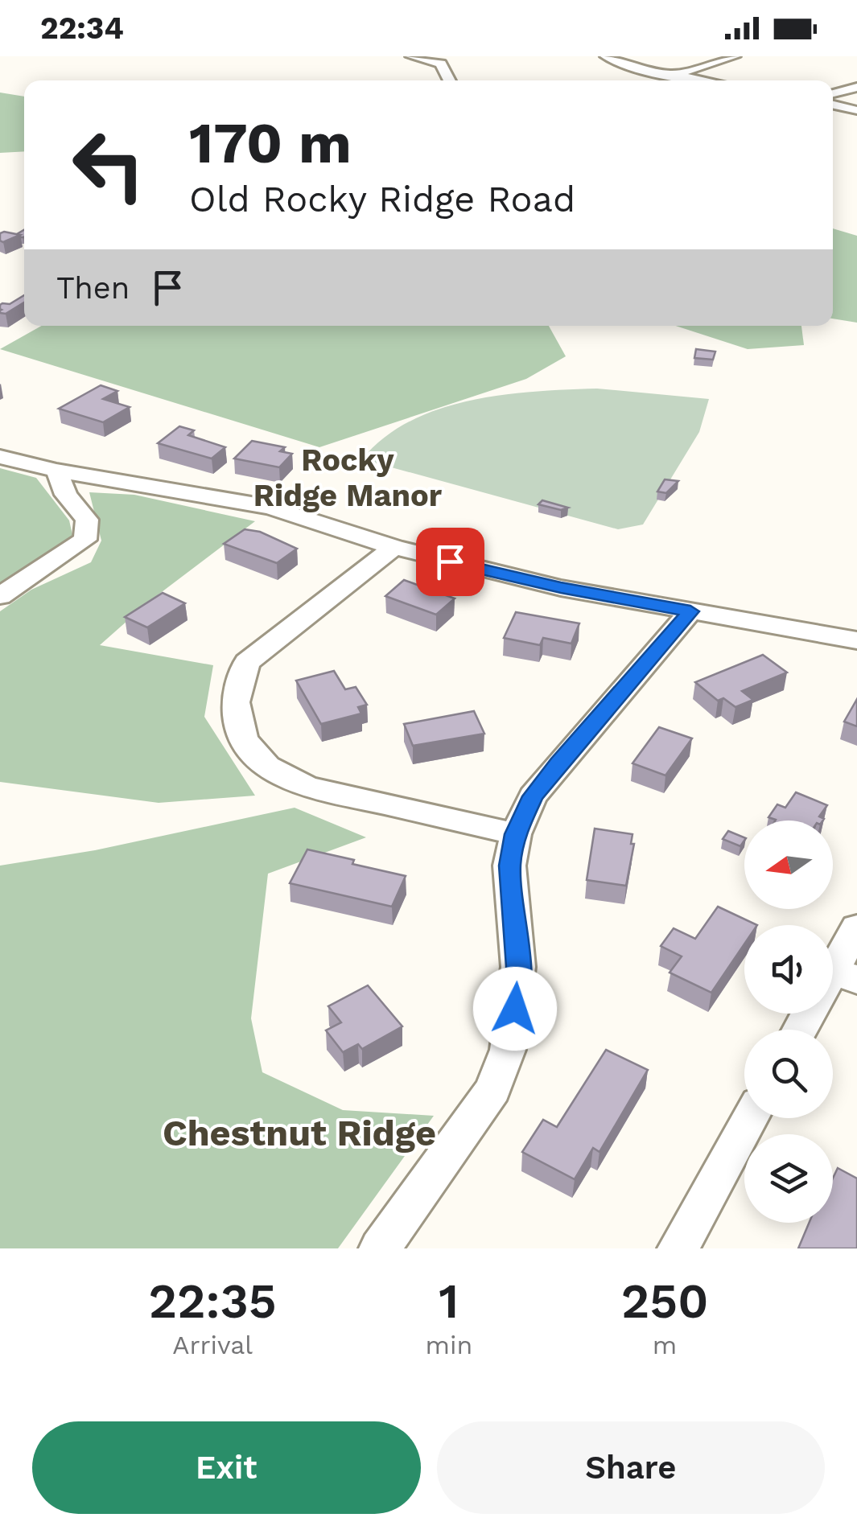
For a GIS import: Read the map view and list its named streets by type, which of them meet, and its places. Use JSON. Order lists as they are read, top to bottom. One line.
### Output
{"districts":["Rocky Ridge Manor","Chestnut Ridge"],"north":"left","page":{"status":"22:34","turn":["170 m","Old Rocky Ridge Road"],"then":"Then","eta":["22:35","Arrival","1","min","250","m"],"buttons":["Exit","Share"]}}
